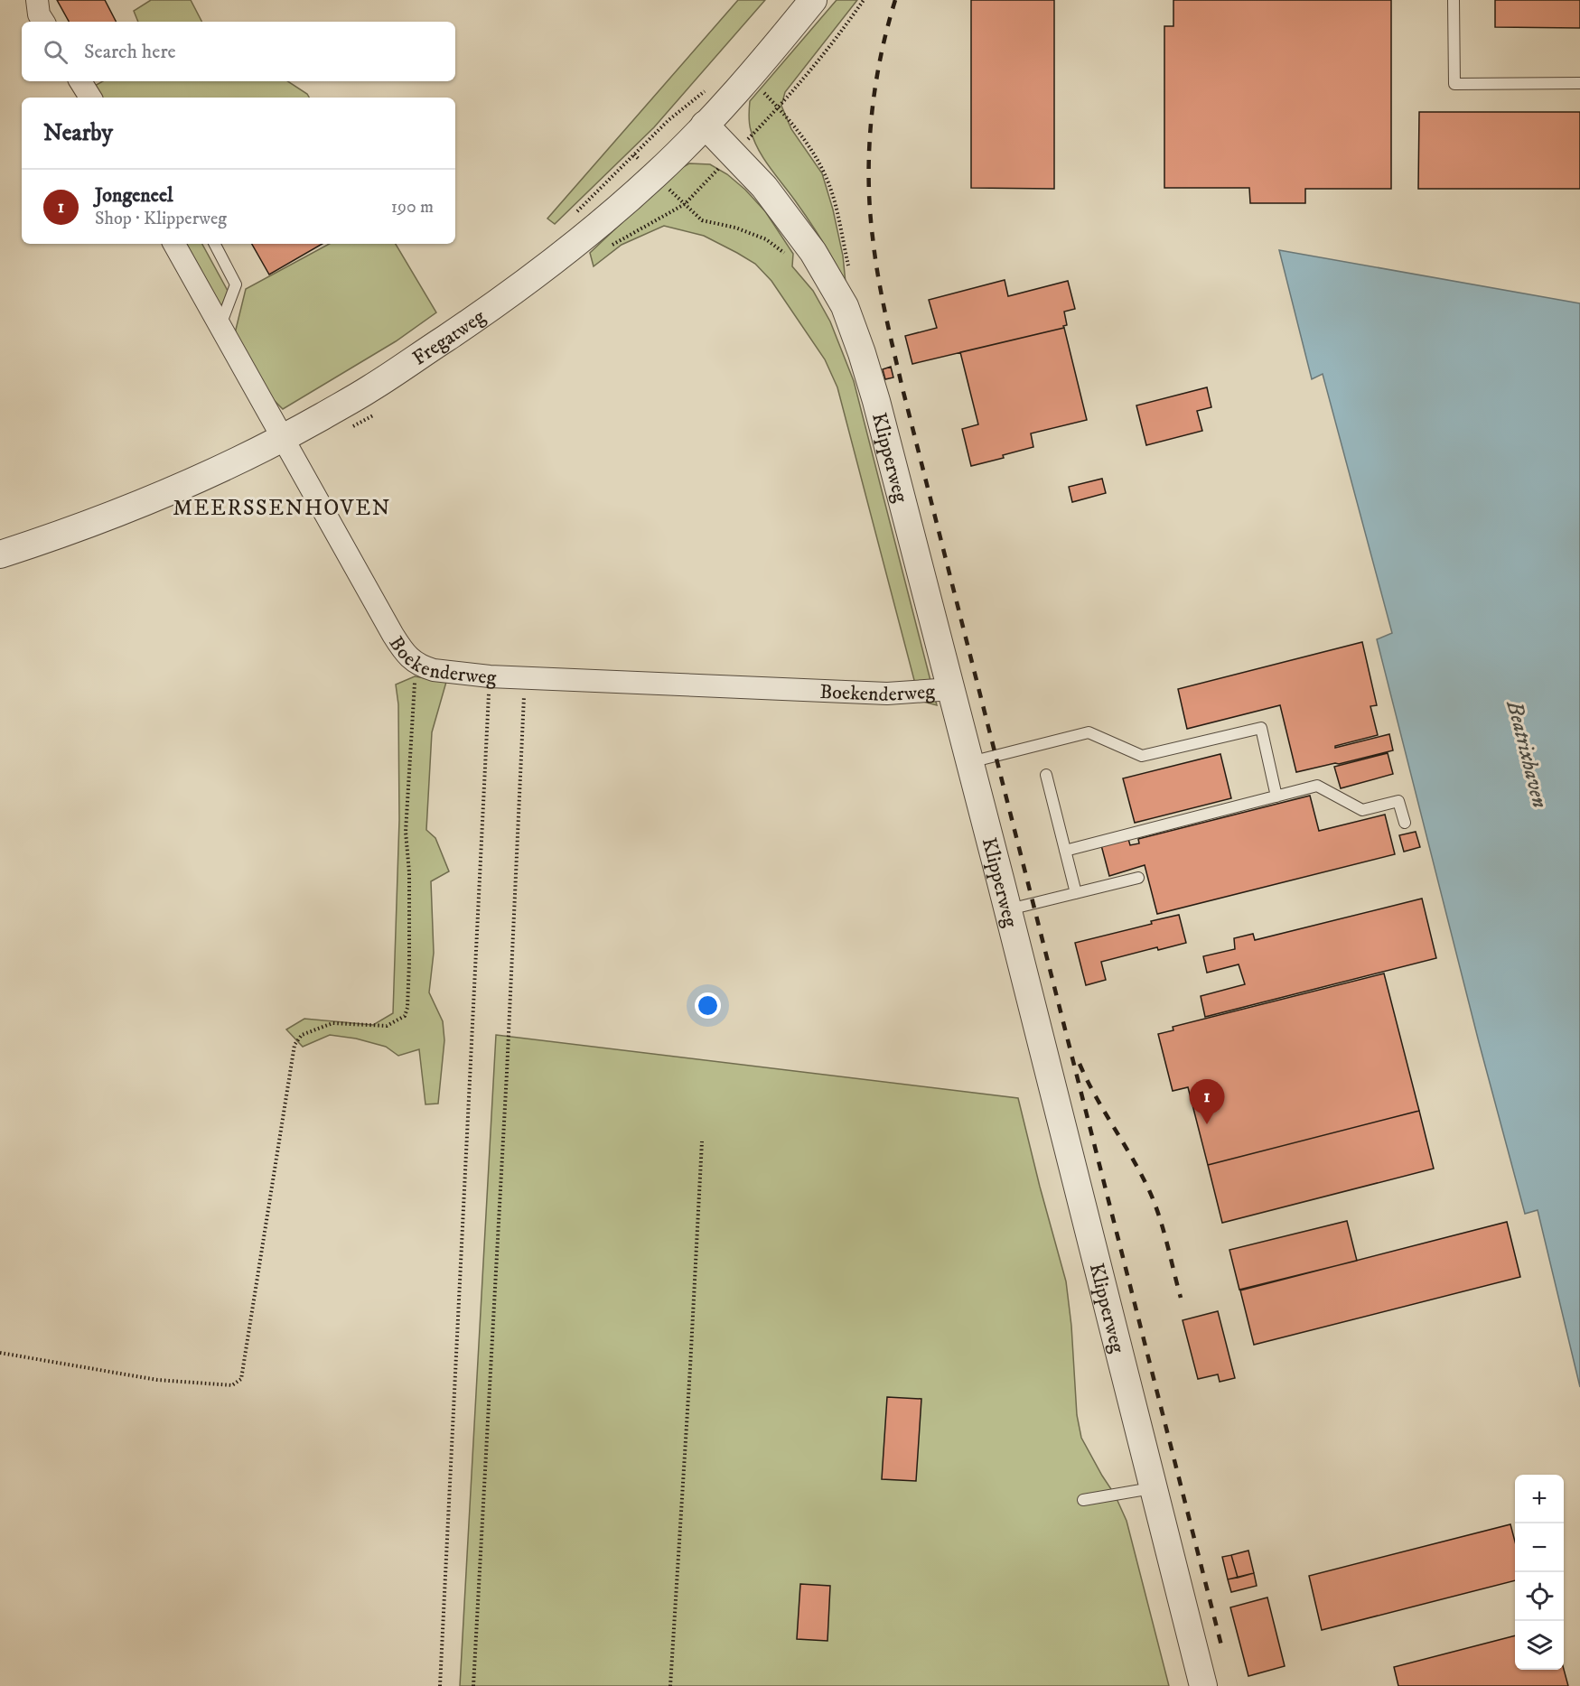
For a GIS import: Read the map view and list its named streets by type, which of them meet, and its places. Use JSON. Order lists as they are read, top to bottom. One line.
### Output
{"streets":{"street":["Fregatweg","Klipperweg","Boekenderweg"]},"crossings":[["Fregatweg","Klipperweg"],["Fregatweg","Boekenderweg"],["Klipperweg","Boekenderweg"]],"districts":["MEERSSENHOVEN"],"water":["Beatrixhaven"],"page":{"search":"Search here","heading":"Nearby","list":[{"mark":"1","name":"Jongeneel","note":"Shop · Klipperweg","value":"190 m"}],"pins":"1","map_buttons":["+","−"]}}
